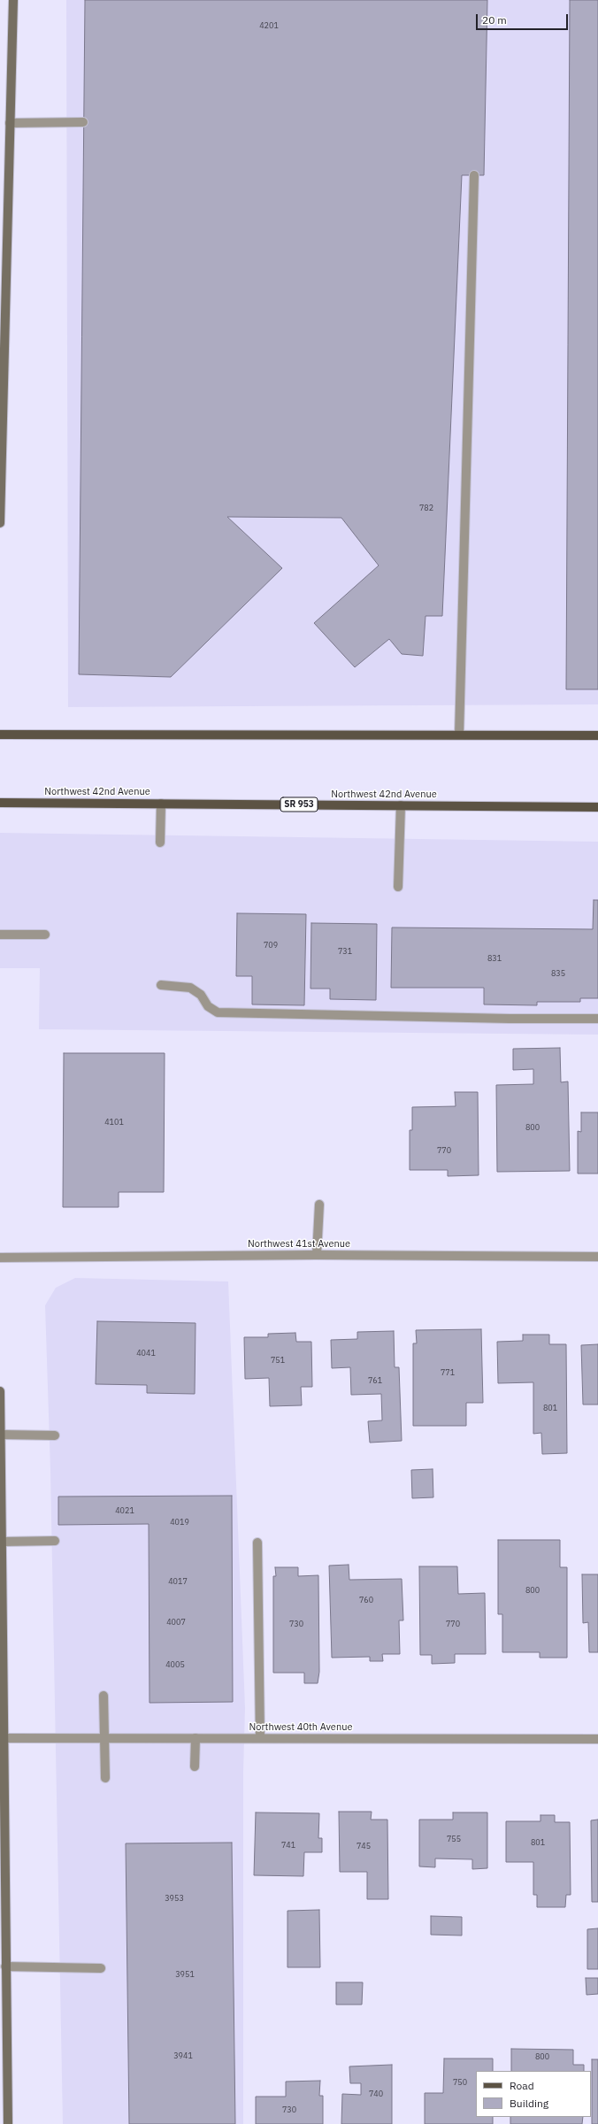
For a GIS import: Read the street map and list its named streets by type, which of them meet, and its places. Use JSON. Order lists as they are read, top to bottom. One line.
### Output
{"streets":{"main road":["Northwest 42nd Avenue","SR 953"],"street":["Northwest 41st Avenue","Northwest 40th Avenue"]},"house_numbers":["4201","782","709","731","831","835","4101","800","770","4041","751","771","761","801","4021","4019","4017","800","760","4007","730","770","4005","755","801","741","745","3953","3951","3941","800","750","740","730"],"legend":["Road","Building"],"scale_bar":"20 m"}
